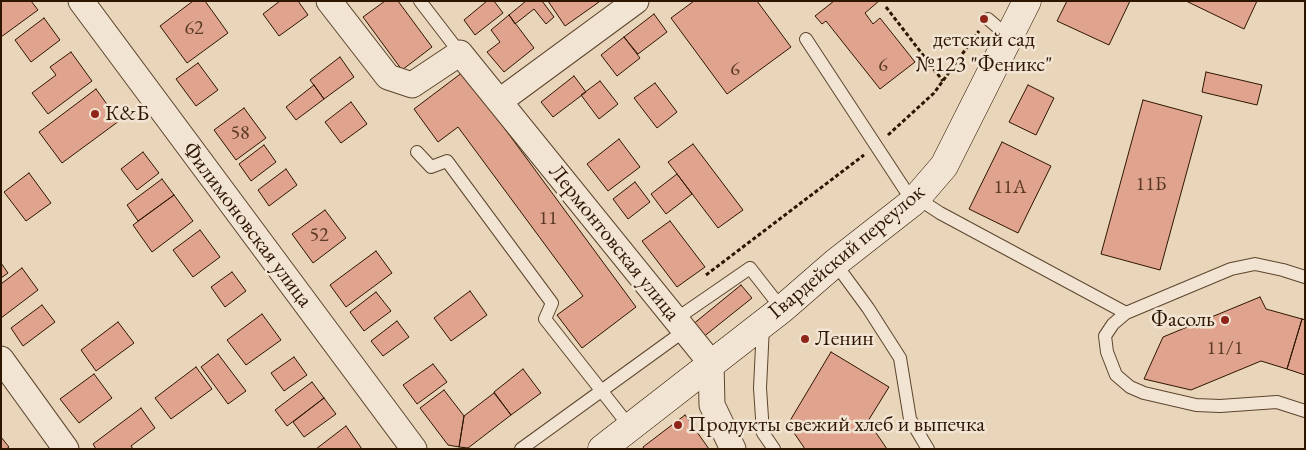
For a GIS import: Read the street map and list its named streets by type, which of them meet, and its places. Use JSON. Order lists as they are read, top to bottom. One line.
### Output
{"streets":{"street":["Филимоновская улица","Лермонтовская улица","Гвардейский переулок"]},"crossings":[["Лермонтовская улица","Гвардейский переулок"]],"places":["детский сад №123 \"Феникс\"","К&Б","Фасоль","Ленин","Продукты свежий хлеб и выпечка"],"house_numbers":["62","6","6","58","11Б","11А","11","52","11/1"]}
